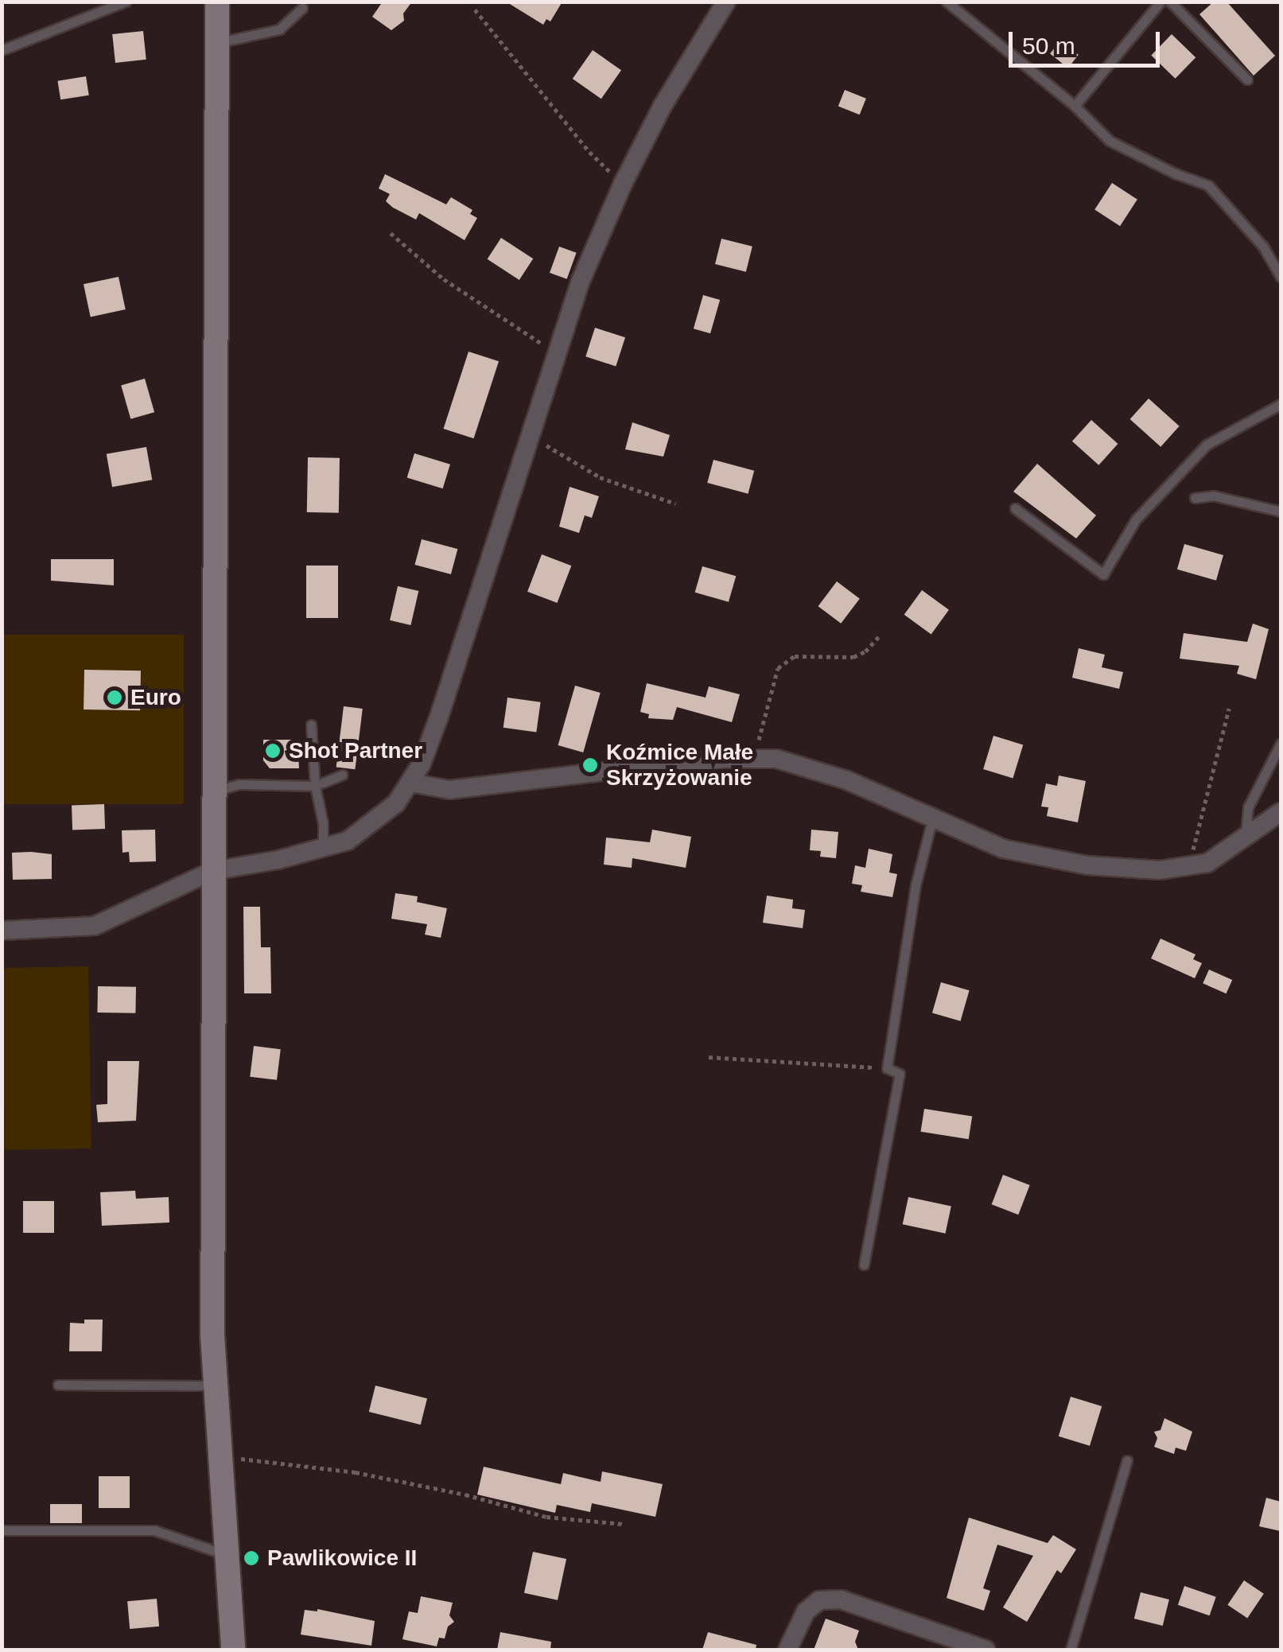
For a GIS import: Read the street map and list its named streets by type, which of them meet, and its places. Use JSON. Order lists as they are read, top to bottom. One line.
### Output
{"places":["Euro","Shot Partner","Koźmice Małe Skrzyżowanie","Pawlikowice II"],"scale_bar":"50 m"}
